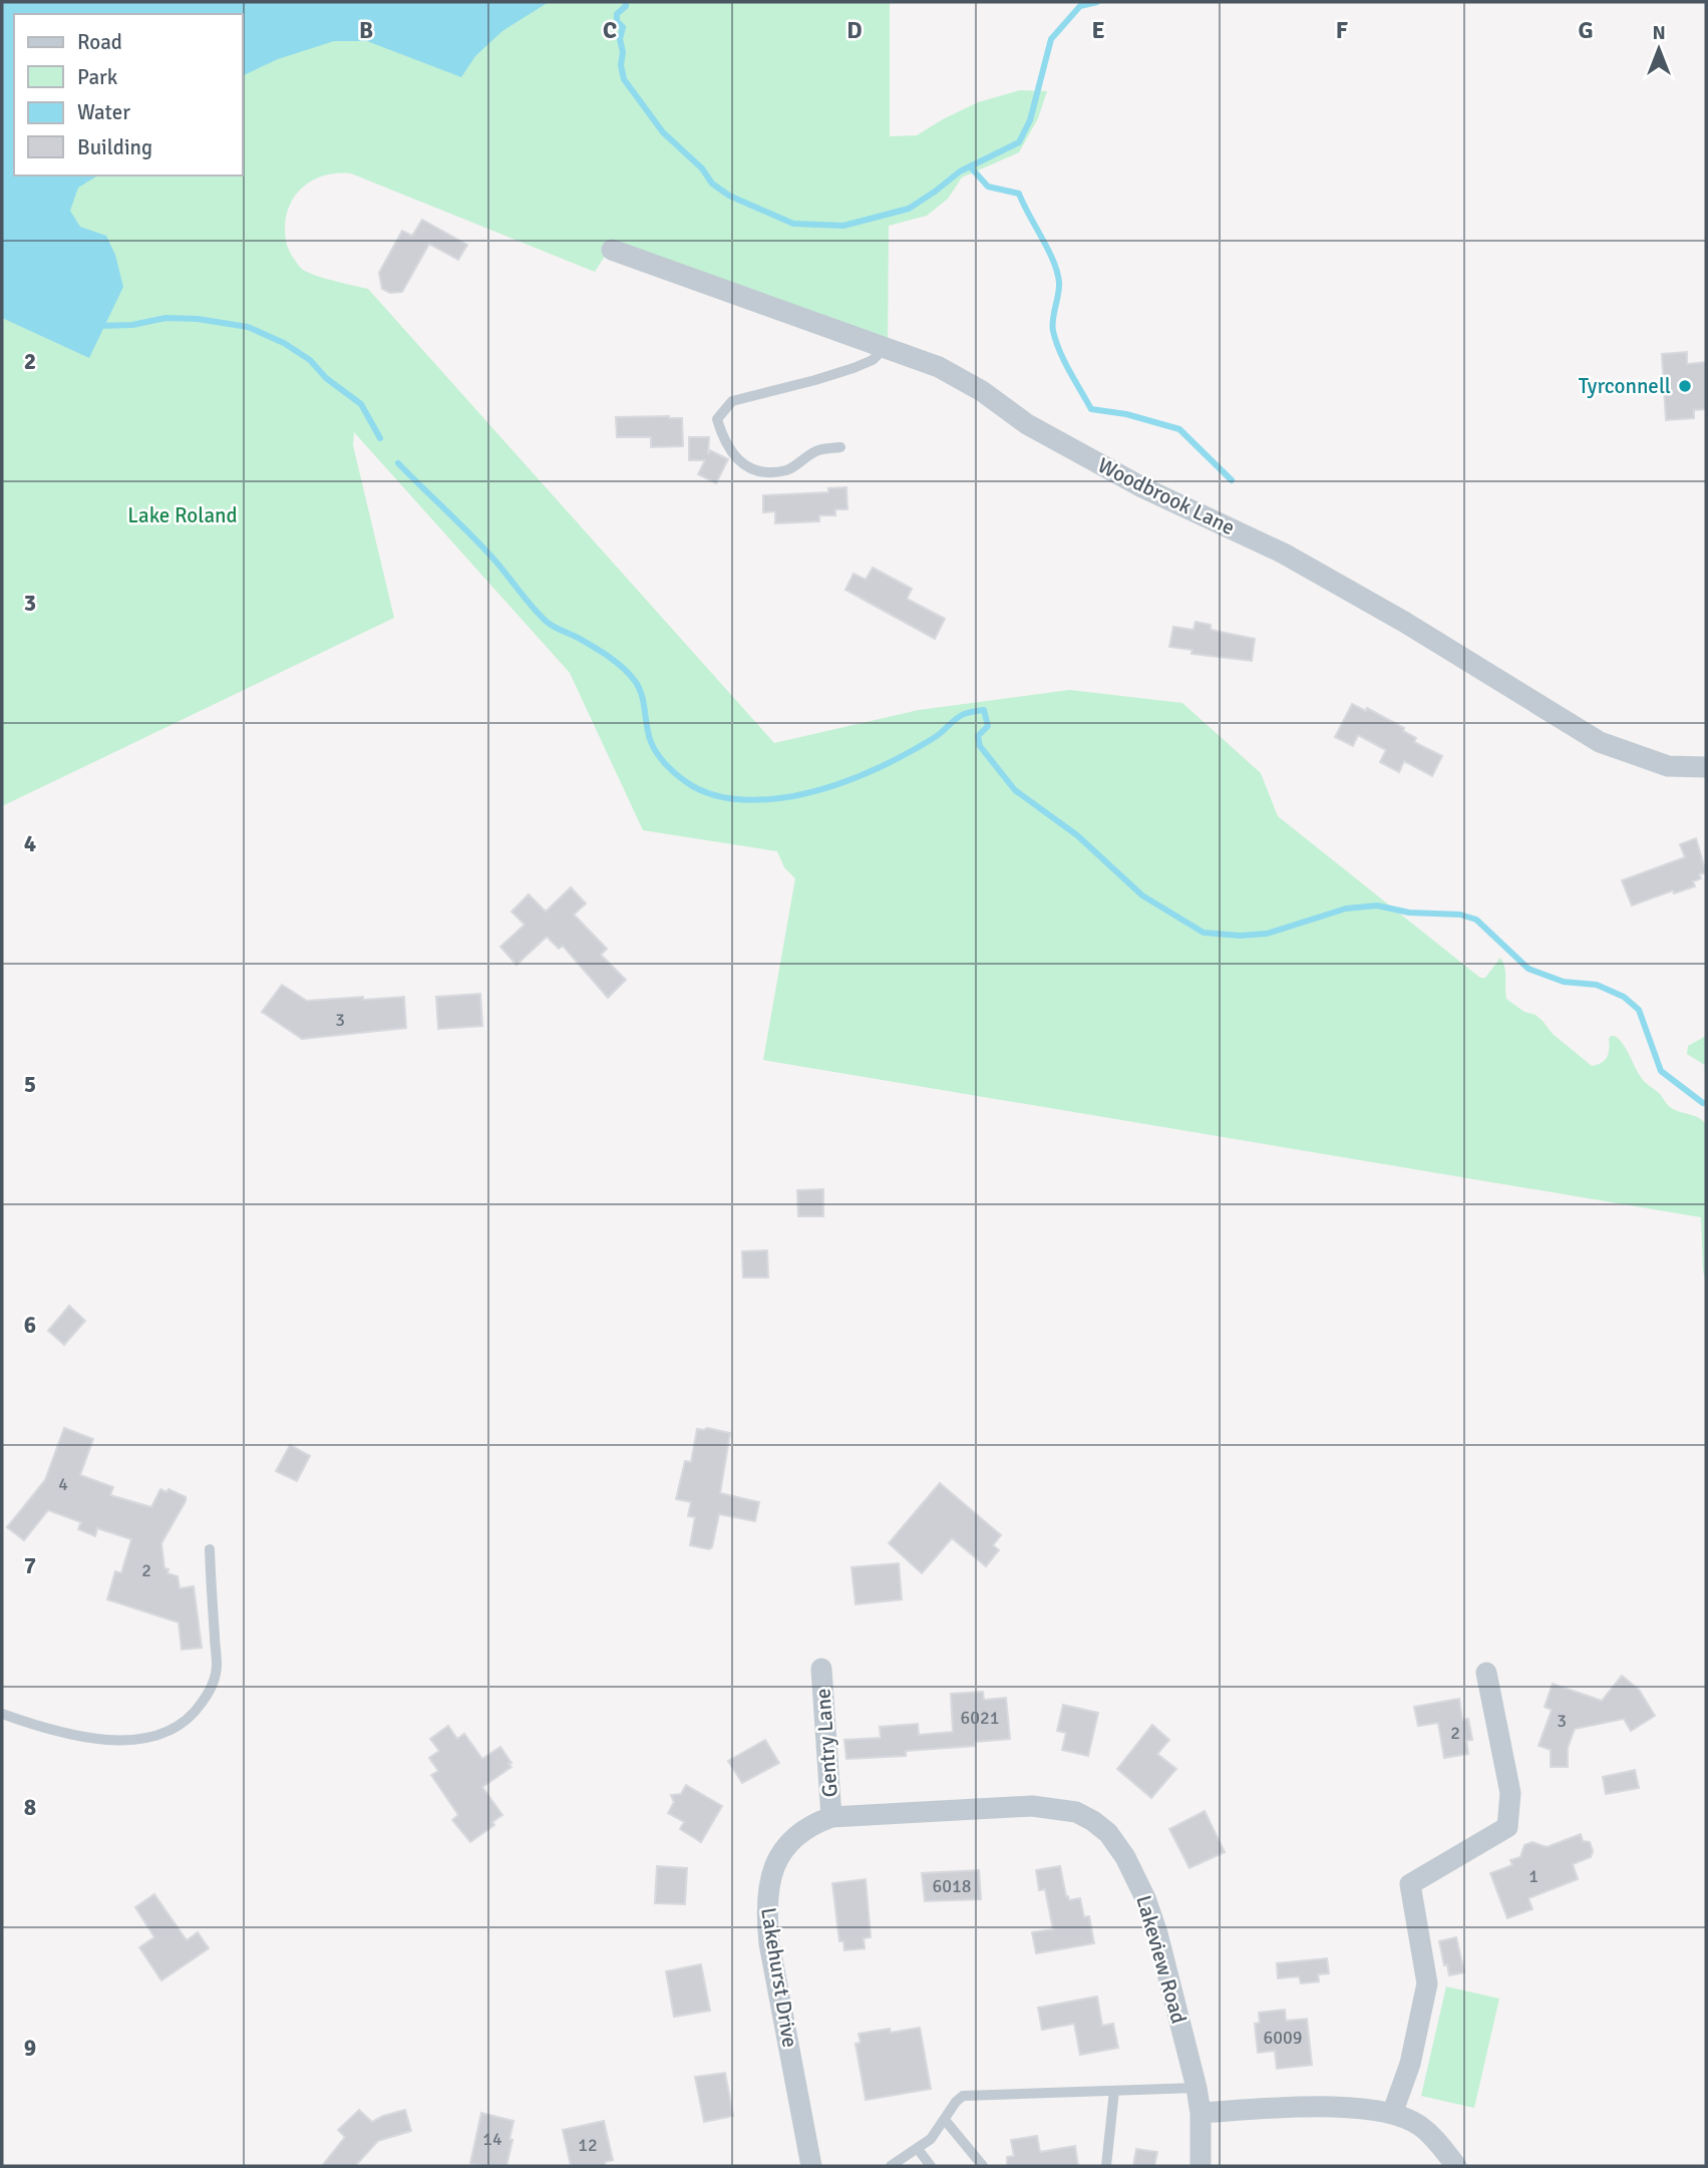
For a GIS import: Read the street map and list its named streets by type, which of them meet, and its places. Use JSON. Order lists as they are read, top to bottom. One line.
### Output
{"streets":{"street":["Woodbrook Lane","Gentry Lane","Lakeview Road","Lakehurst Drive"]},"crossings":[["Gentry Lane","Lakeview Road"],["Gentry Lane","Lakehurst Drive"],["Lakeview Road","Lakehurst Drive"]],"parks":["Lake Roland"],"places":["Tyrconnell"],"house_numbers":["3","4","2","6021","3","2","1","6018","6009","14","12"],"legend":["Road","Park","Water","Building"],"north":"top","grid":{"columns":["B","C","D","E","F","G"],"rows":["2","3","4","5","6","7","8","9"]}}
